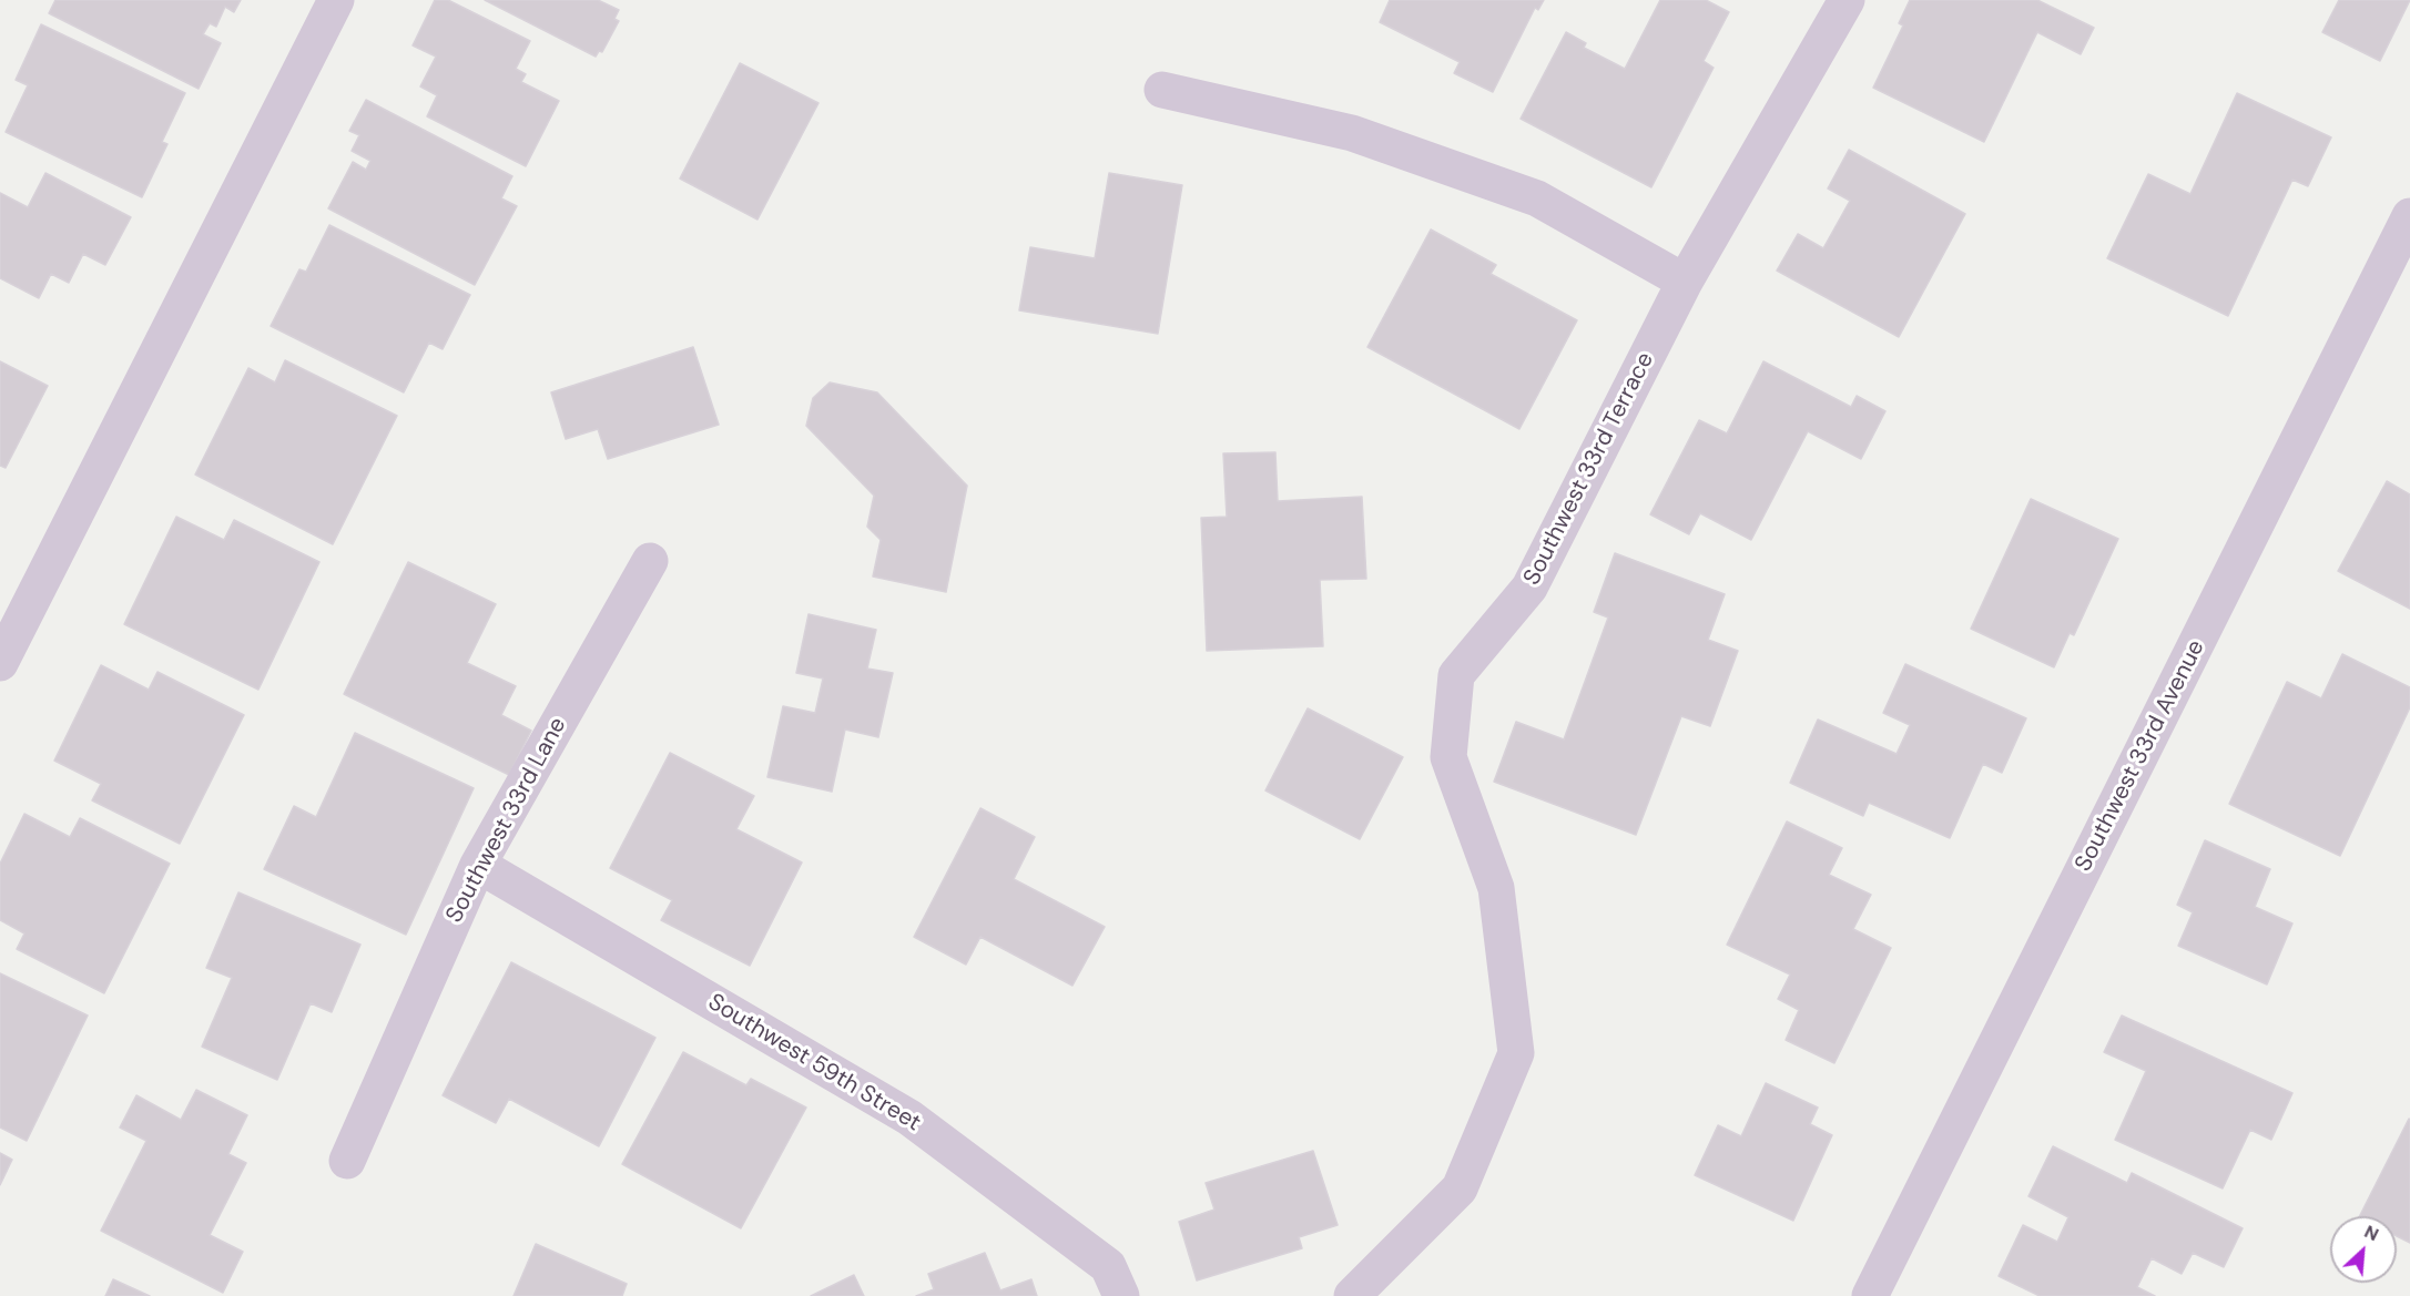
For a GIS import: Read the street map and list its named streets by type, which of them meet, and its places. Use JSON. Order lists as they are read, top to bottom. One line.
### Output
{"streets":{"street":["Southwest 33rd Terrace","Southwest 33rd Avenue","Southwest 33rd Lane","Southwest 59th Street"]},"crossings":[["Southwest 33rd Lane","Southwest 59th Street"]],"north":"top right"}
